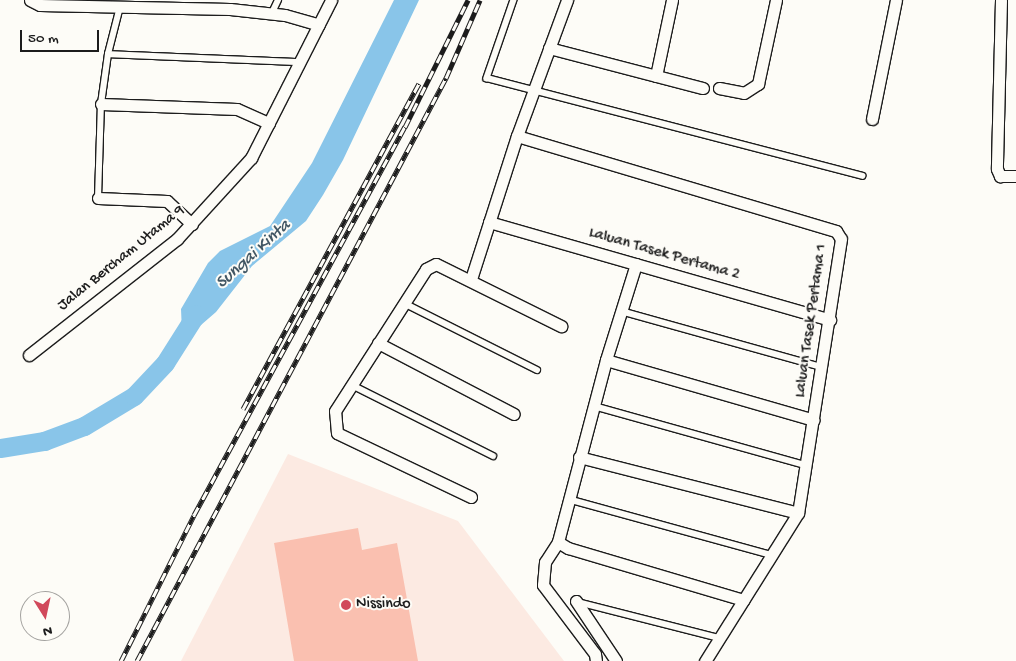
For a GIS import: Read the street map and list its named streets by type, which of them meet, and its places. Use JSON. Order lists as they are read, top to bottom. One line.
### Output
{"streets":{"street":["Laluan Tasek Pertama 2","Jalan Bercham Utama 9","Laluan Tasek Pertama 1"]},"crossings":[["Laluan Tasek Pertama 2","Laluan Tasek Pertama 1"]],"water":["Sungai Kinta"],"places":["Nissindo"],"scale_bar":"50 m","north":"bottom"}
